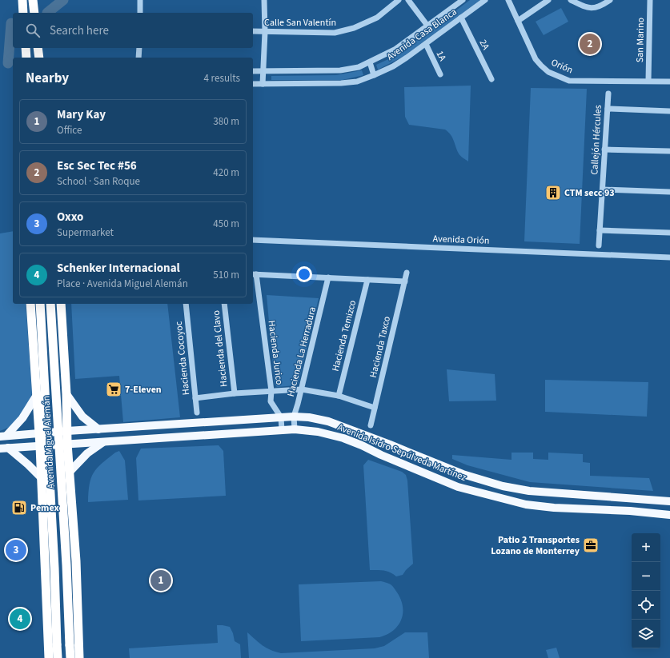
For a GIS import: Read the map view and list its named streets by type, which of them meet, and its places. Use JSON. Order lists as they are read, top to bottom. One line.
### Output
{"streets":{"highway":["Avenida Miguel Alemán"],"main road":["Avenida Isidro Sepúlveda Martínez"],"street":["Calle San Valentín","Avenida Casa Blanca","San Marino","2A","1A","Orión","Callejón Hércules","Avenida Orión","Hacienda Temizco","Hacienda Taxco","Hacienda del Clavo","Hacienda La Herradura","Hacienda Jurico","Hacienda Cocoyoc"]},"crossings":[["Avenida Casa Blanca","2A"],["Avenida Casa Blanca","1A"],["San Marino","Orión"],["Hacienda La Herradura","Avenida Isidro Sepúlveda Martínez"],["Hacienda Jurico","Avenida Isidro Sepúlveda Martínez"]],"places":{"building":["CTM secc 93"],"supermarket":["7-Eleven"],"fuel station":["Pemex"],"office":["Patio 2 Transportes Lozano de Monterrey"]},"page":{"search":"Search here","pins":["2","3","1","4"],"heading":["Nearby","4 results"],"list":[{"mark":"1","name":"Mary Kay","note":"Office","value":"380 m"},{"mark":"2","name":"Esc Sec Tec #56","note":"School · San Roque","value":"420 m"},{"mark":"3","name":"Oxxo","note":"Supermarket","value":"450 m"},{"mark":"4","name":"Schenker Internacional","note":"Place · Avenida Miguel Alemán","value":"510 m"}],"map_buttons":["+","−"]}}
